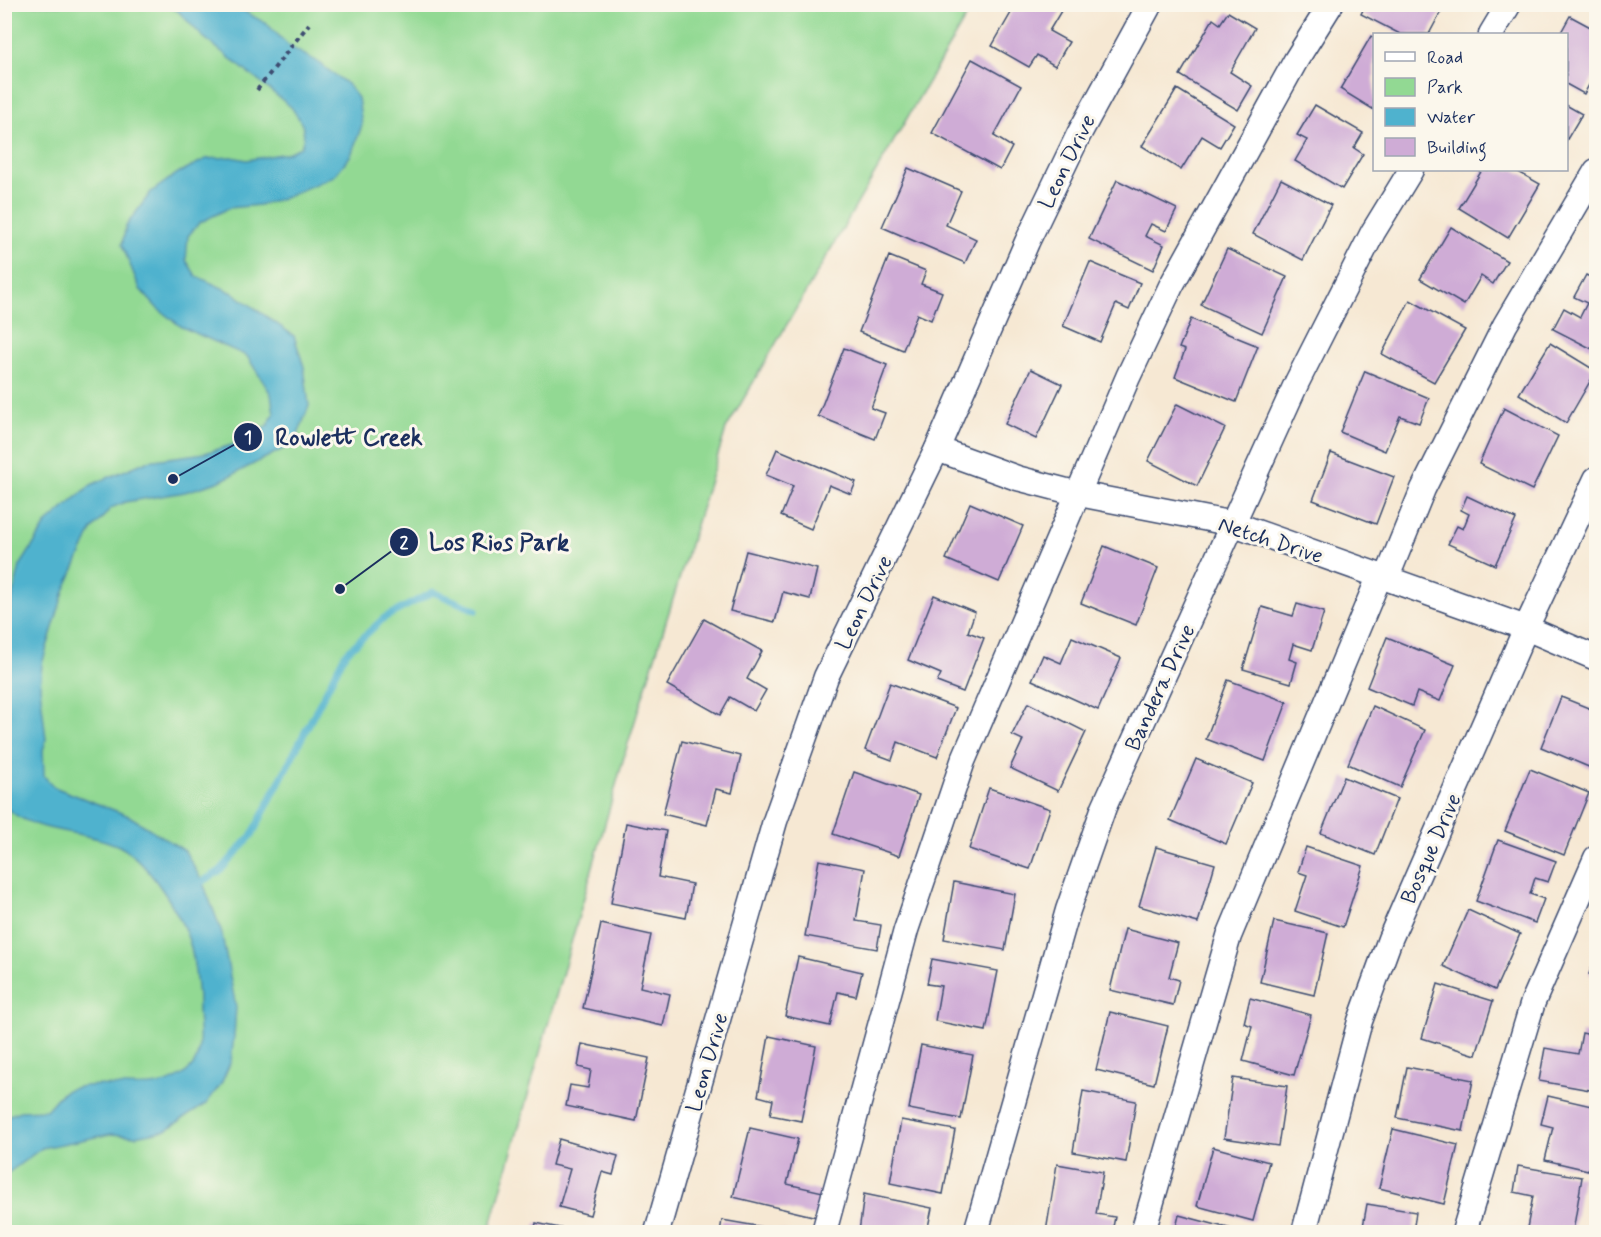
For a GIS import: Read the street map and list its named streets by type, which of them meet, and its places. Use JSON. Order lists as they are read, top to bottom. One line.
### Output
{"streets":{"street":["Leon Drive","Netch Drive","Bandera Drive","Bosque Drive"]},"crossings":[["Leon Drive","Netch Drive"],["Netch Drive","Bandera Drive"],["Netch Drive","Bosque Drive"]],"places":["Rowlett Creek","Los Rios Park"],"legend":["Road","Park","Water","Building"]}
